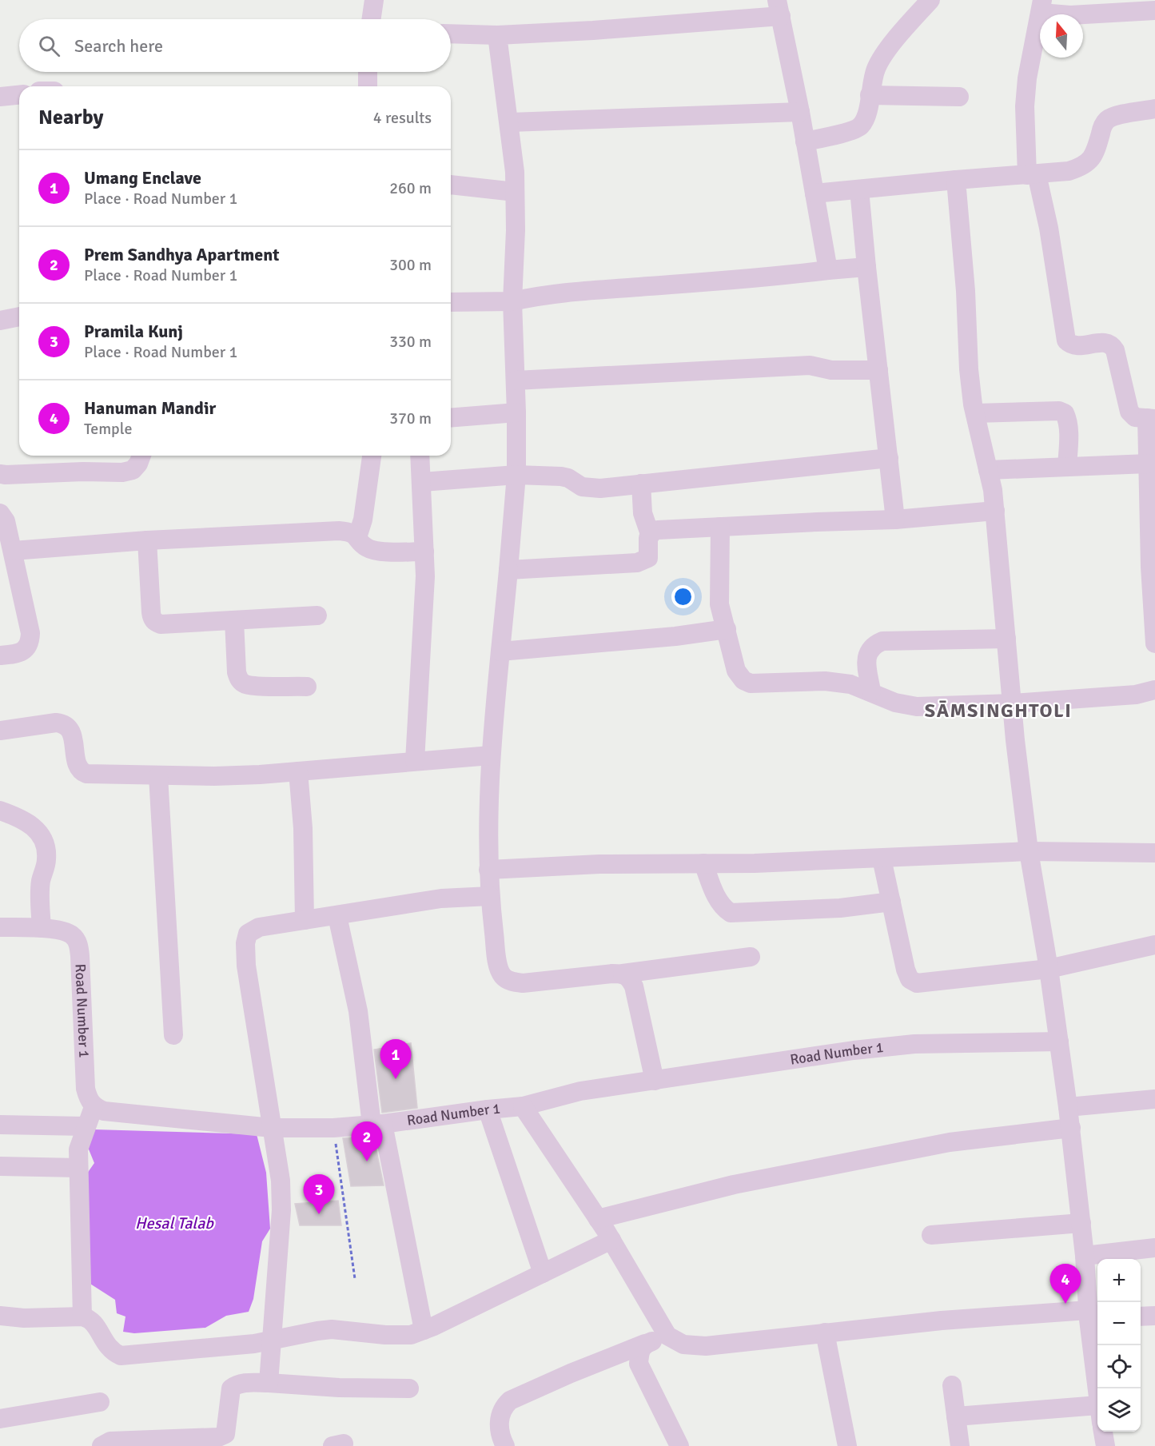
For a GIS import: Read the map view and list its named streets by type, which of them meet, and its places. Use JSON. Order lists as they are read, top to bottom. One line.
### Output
{"streets":{"street":["Road Number 1"]},"districts":["SĀMSINGHTOLI"],"water":["Hesal Talab"],"north":"top","page":{"search":"Search here","heading":["Nearby","4 results"],"list":[{"mark":"1","name":"Umang Enclave","note":"Place · Road Number 1","value":"260 m"},{"mark":"2","name":"Prem Sandhya Apartment","note":"Place · Road Number 1","value":"300 m"},{"mark":"3","name":"Pramila Kunj","note":"Place · Road Number 1","value":"330 m"},{"mark":"4","name":"Hanuman Mandir","note":"Temple","value":"370 m"}],"pins":["1","2","3","4"],"map_buttons":["+","−"]}}
